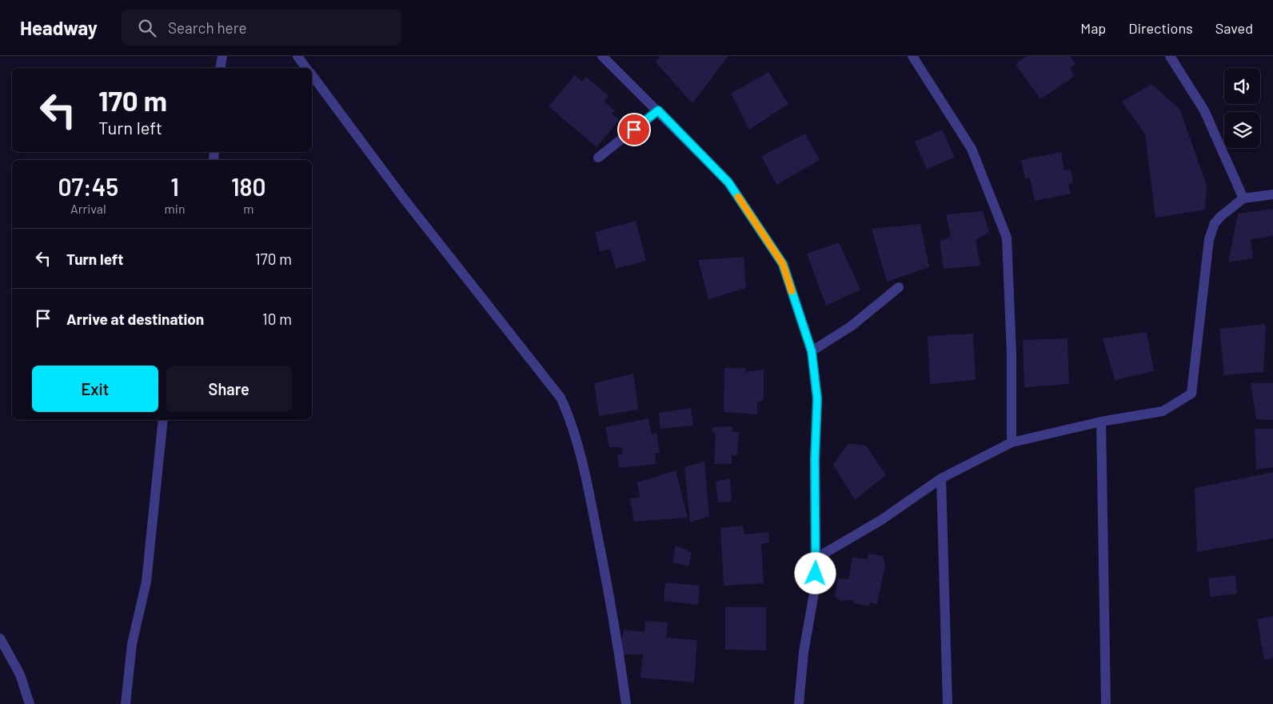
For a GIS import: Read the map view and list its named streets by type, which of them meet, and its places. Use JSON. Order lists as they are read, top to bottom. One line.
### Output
{"page":{"header":"Headway","search":"Search here","nav":["Map","Directions","Saved"],"turn":["170 m","Turn left"],"eta":["07:45","Arrival","1","min","180","m"],"list":[{"name":"Turn left","value":"170 m"},{"name":"Arrive at destination","value":"10 m"}],"buttons":["Exit","Share"]}}
